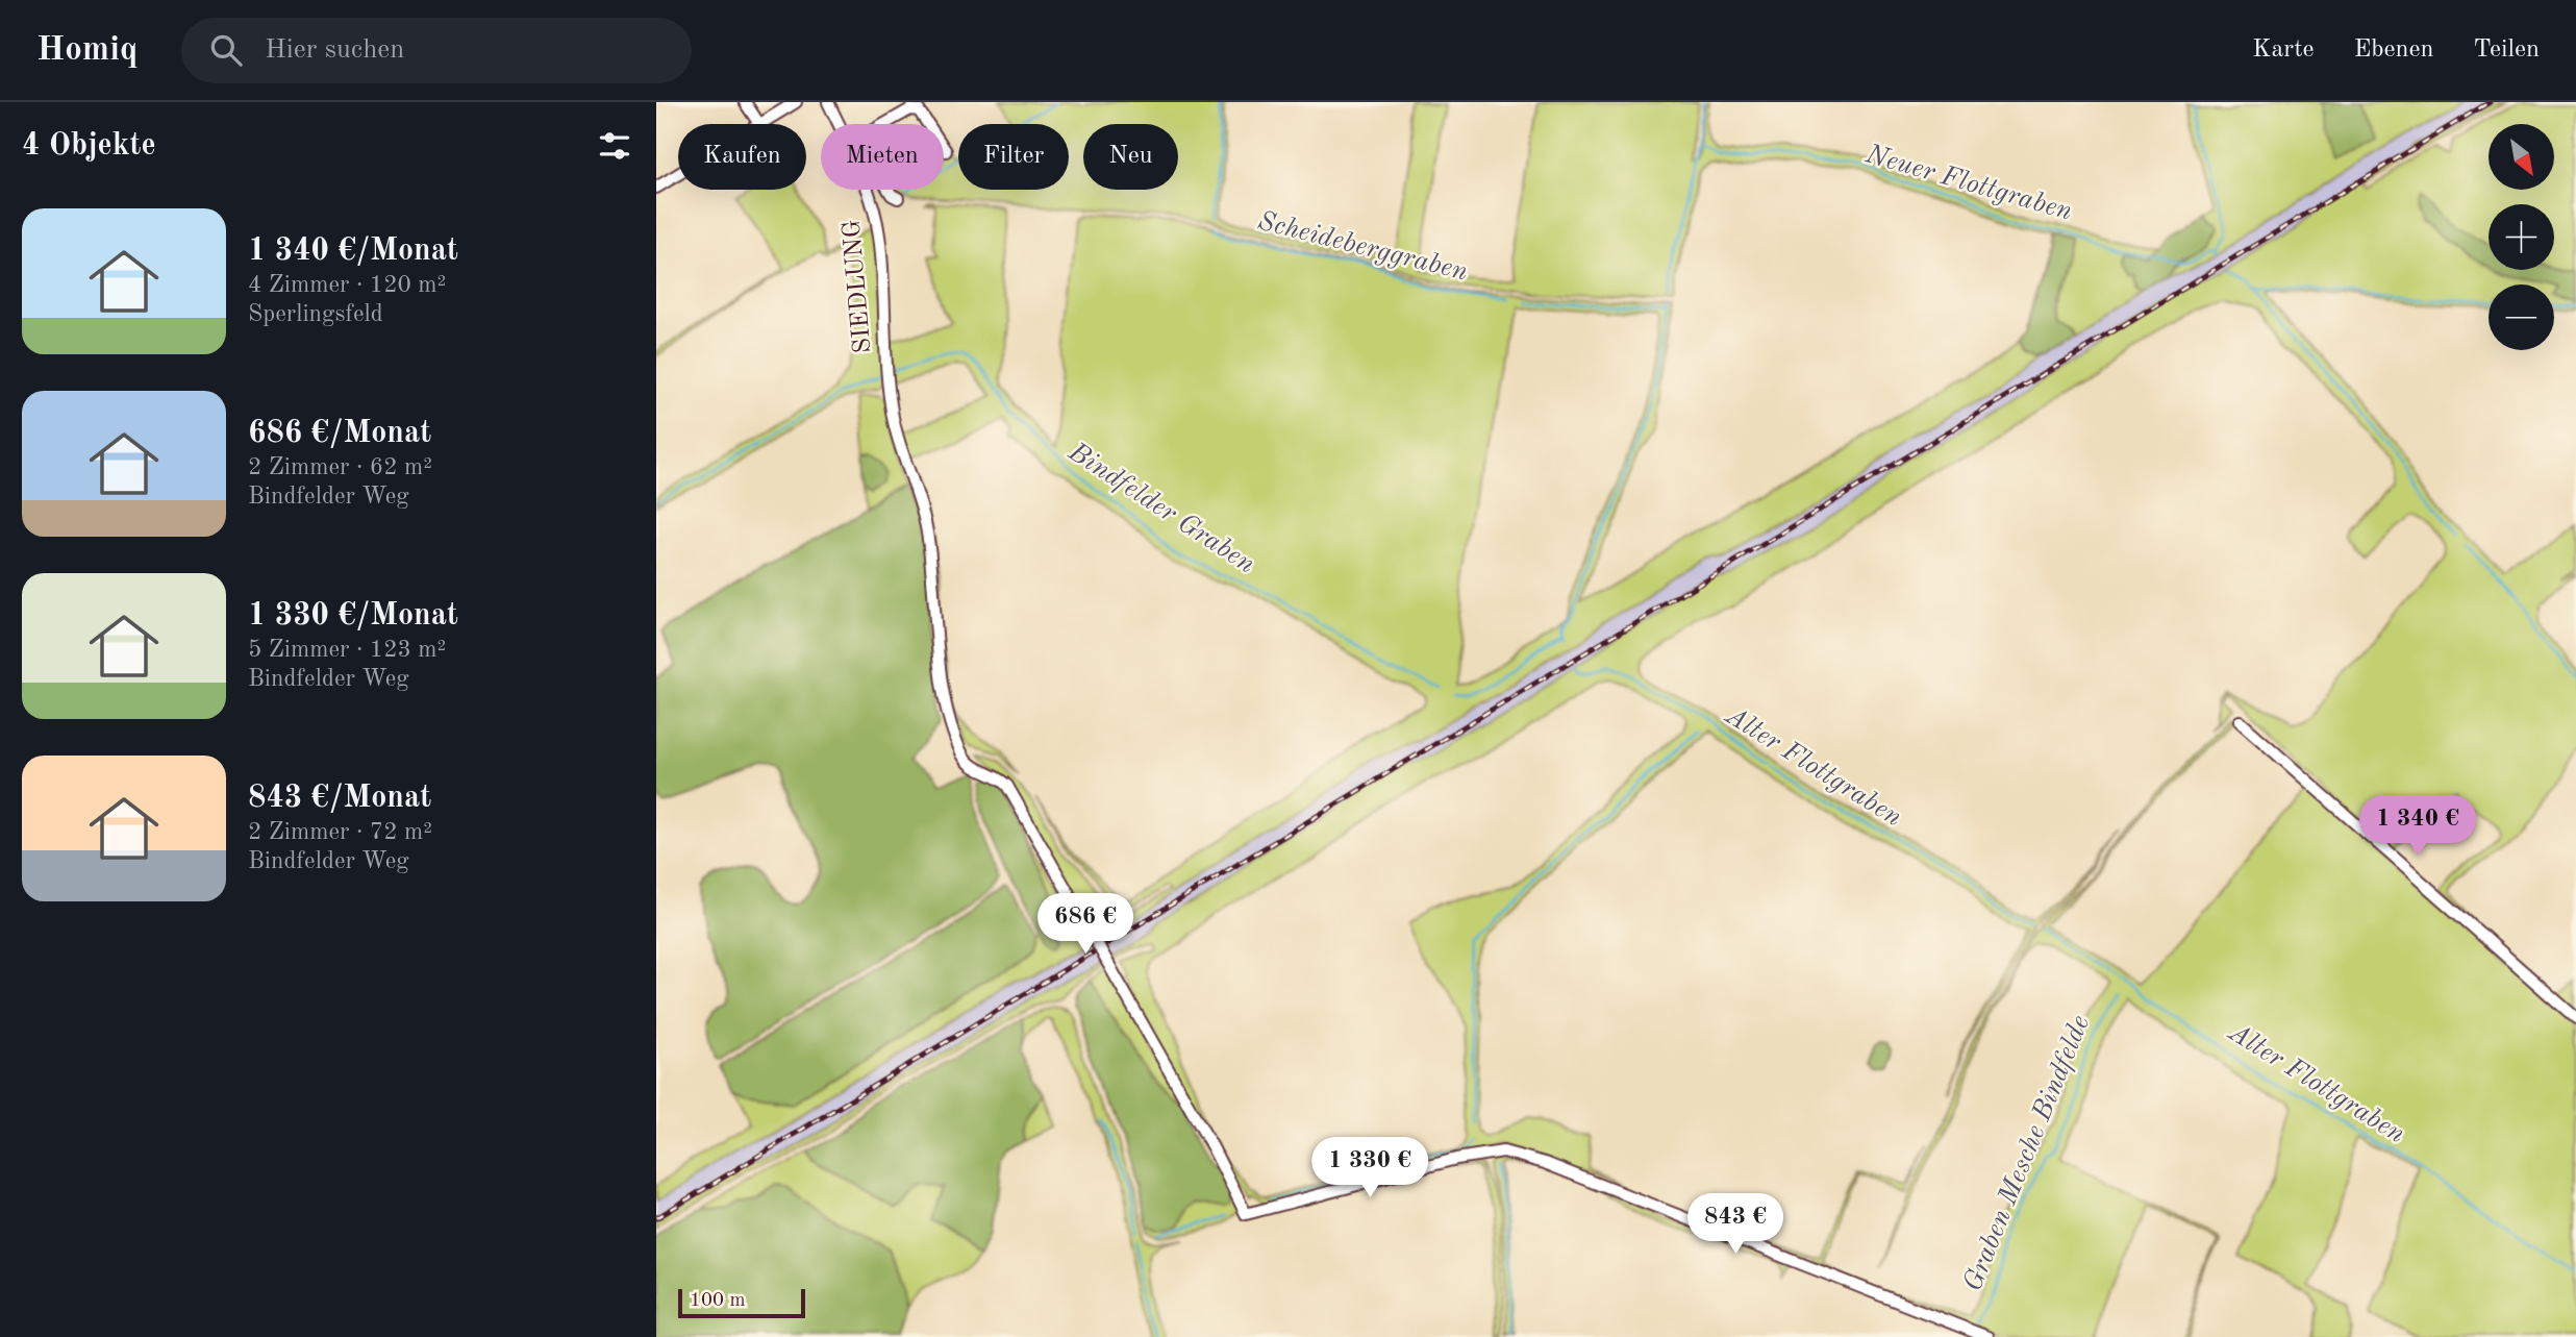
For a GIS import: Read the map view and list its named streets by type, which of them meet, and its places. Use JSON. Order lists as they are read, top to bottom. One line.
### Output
{"streets":{"street":["SIEDLUNG"]},"water":["Neuer Flottgraben","Scheideberggraben","Bindfelder Graben","Alter Flottgraben","Graben Mesche Bindfelde"],"scale_bar":"100 m","north":"bottom right","page":{"header":"Homiq","search":"Hier suchen","nav":["Karte","Ebenen","Teilen"],"heading":"4 Objekte","map_buttons":["+","−"],"chip":["Kaufen","Mieten","Filter","Neu"],"list":[{"name":"1 340 €/Monat","note":"4 Zimmer · 120 m² · Sperlingsfeld"},{"name":"686 €/Monat","note":"2 Zimmer · 62 m² · Bindfelder Weg"},{"name":"1 330 €/Monat","note":"5 Zimmer · 123 m² · Bindfelder Weg"},{"name":"843 €/Monat","note":"2 Zimmer · 72 m² · Bindfelder Weg"}],"price":["1 340 €","686 €","1 330 €","843 €"],"scale":"100 m"}}
